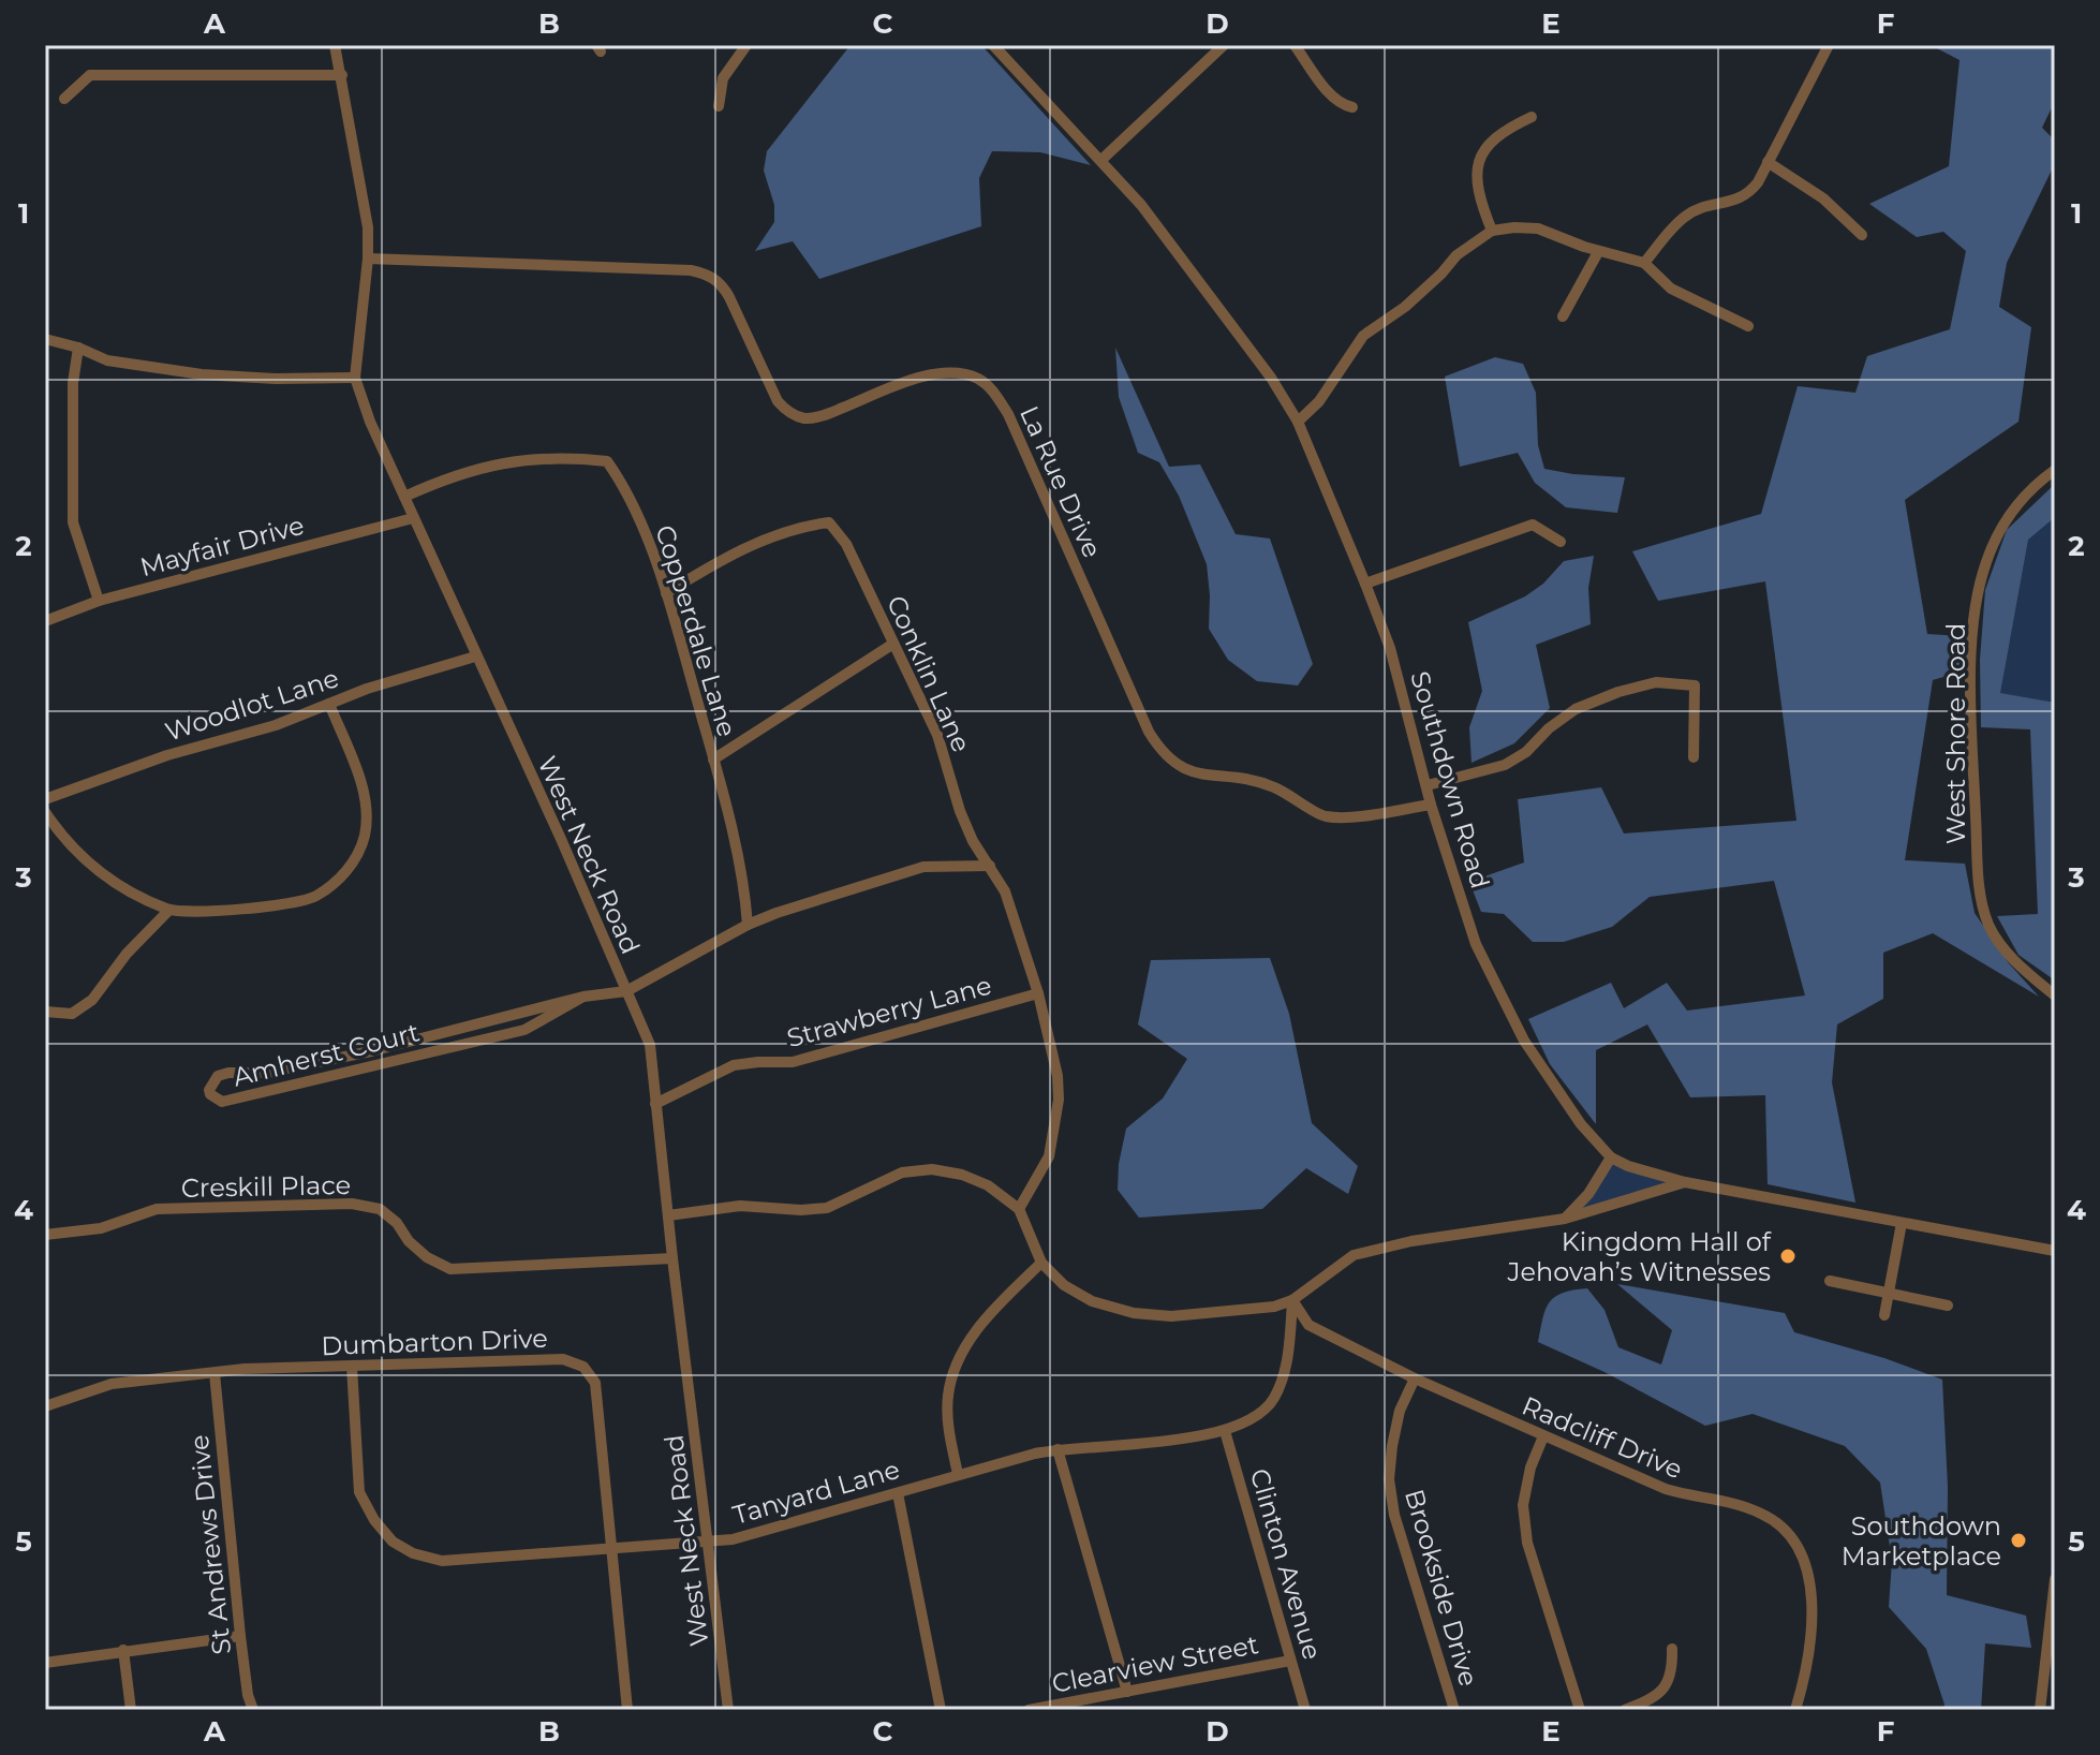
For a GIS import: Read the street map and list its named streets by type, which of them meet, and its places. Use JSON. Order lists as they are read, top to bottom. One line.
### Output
{"streets":{"street":["La Rue Drive","Mayfair Drive","Copperdale Lane","Conklin Lane","Woodlot Lane","West Shore Road","Southdown Road","West Neck Road","Strawberry Lane","Amherst Court","Creskill Place","Dumbarton Drive","Radcliff Drive","Tanyard Lane","St Andrews Drive","Clinton Avenue","Brookside Drive","Clearview Street"]},"crossings":[["La Rue Drive","Southdown Road"],["La Rue Drive","West Neck Road"],["Mayfair Drive","West Neck Road"],["Copperdale Lane","Conklin Lane"],["Copperdale Lane","West Neck Road"],["Conklin Lane","Strawberry Lane"],["Woodlot Lane","West Neck Road"],["West Neck Road","Strawberry Lane"],["West Neck Road","Amherst Court"],["West Neck Road","Creskill Place"],["West Neck Road","Tanyard Lane"],["Dumbarton Drive","Tanyard Lane"],["Dumbarton Drive","St Andrews Drive"],["Radcliff Drive","Tanyard Lane"],["Radcliff Drive","Brookside Drive"],["Tanyard Lane","Clinton Avenue"],["Clinton Avenue","Clearview Street"]],"places":["Kingdom Hall of Jehovah’s Witnesses","Southdown Marketplace"],"grid":{"columns":["A","B","C","D","E","F"],"rows":["1","2","3","4","5"]}}
